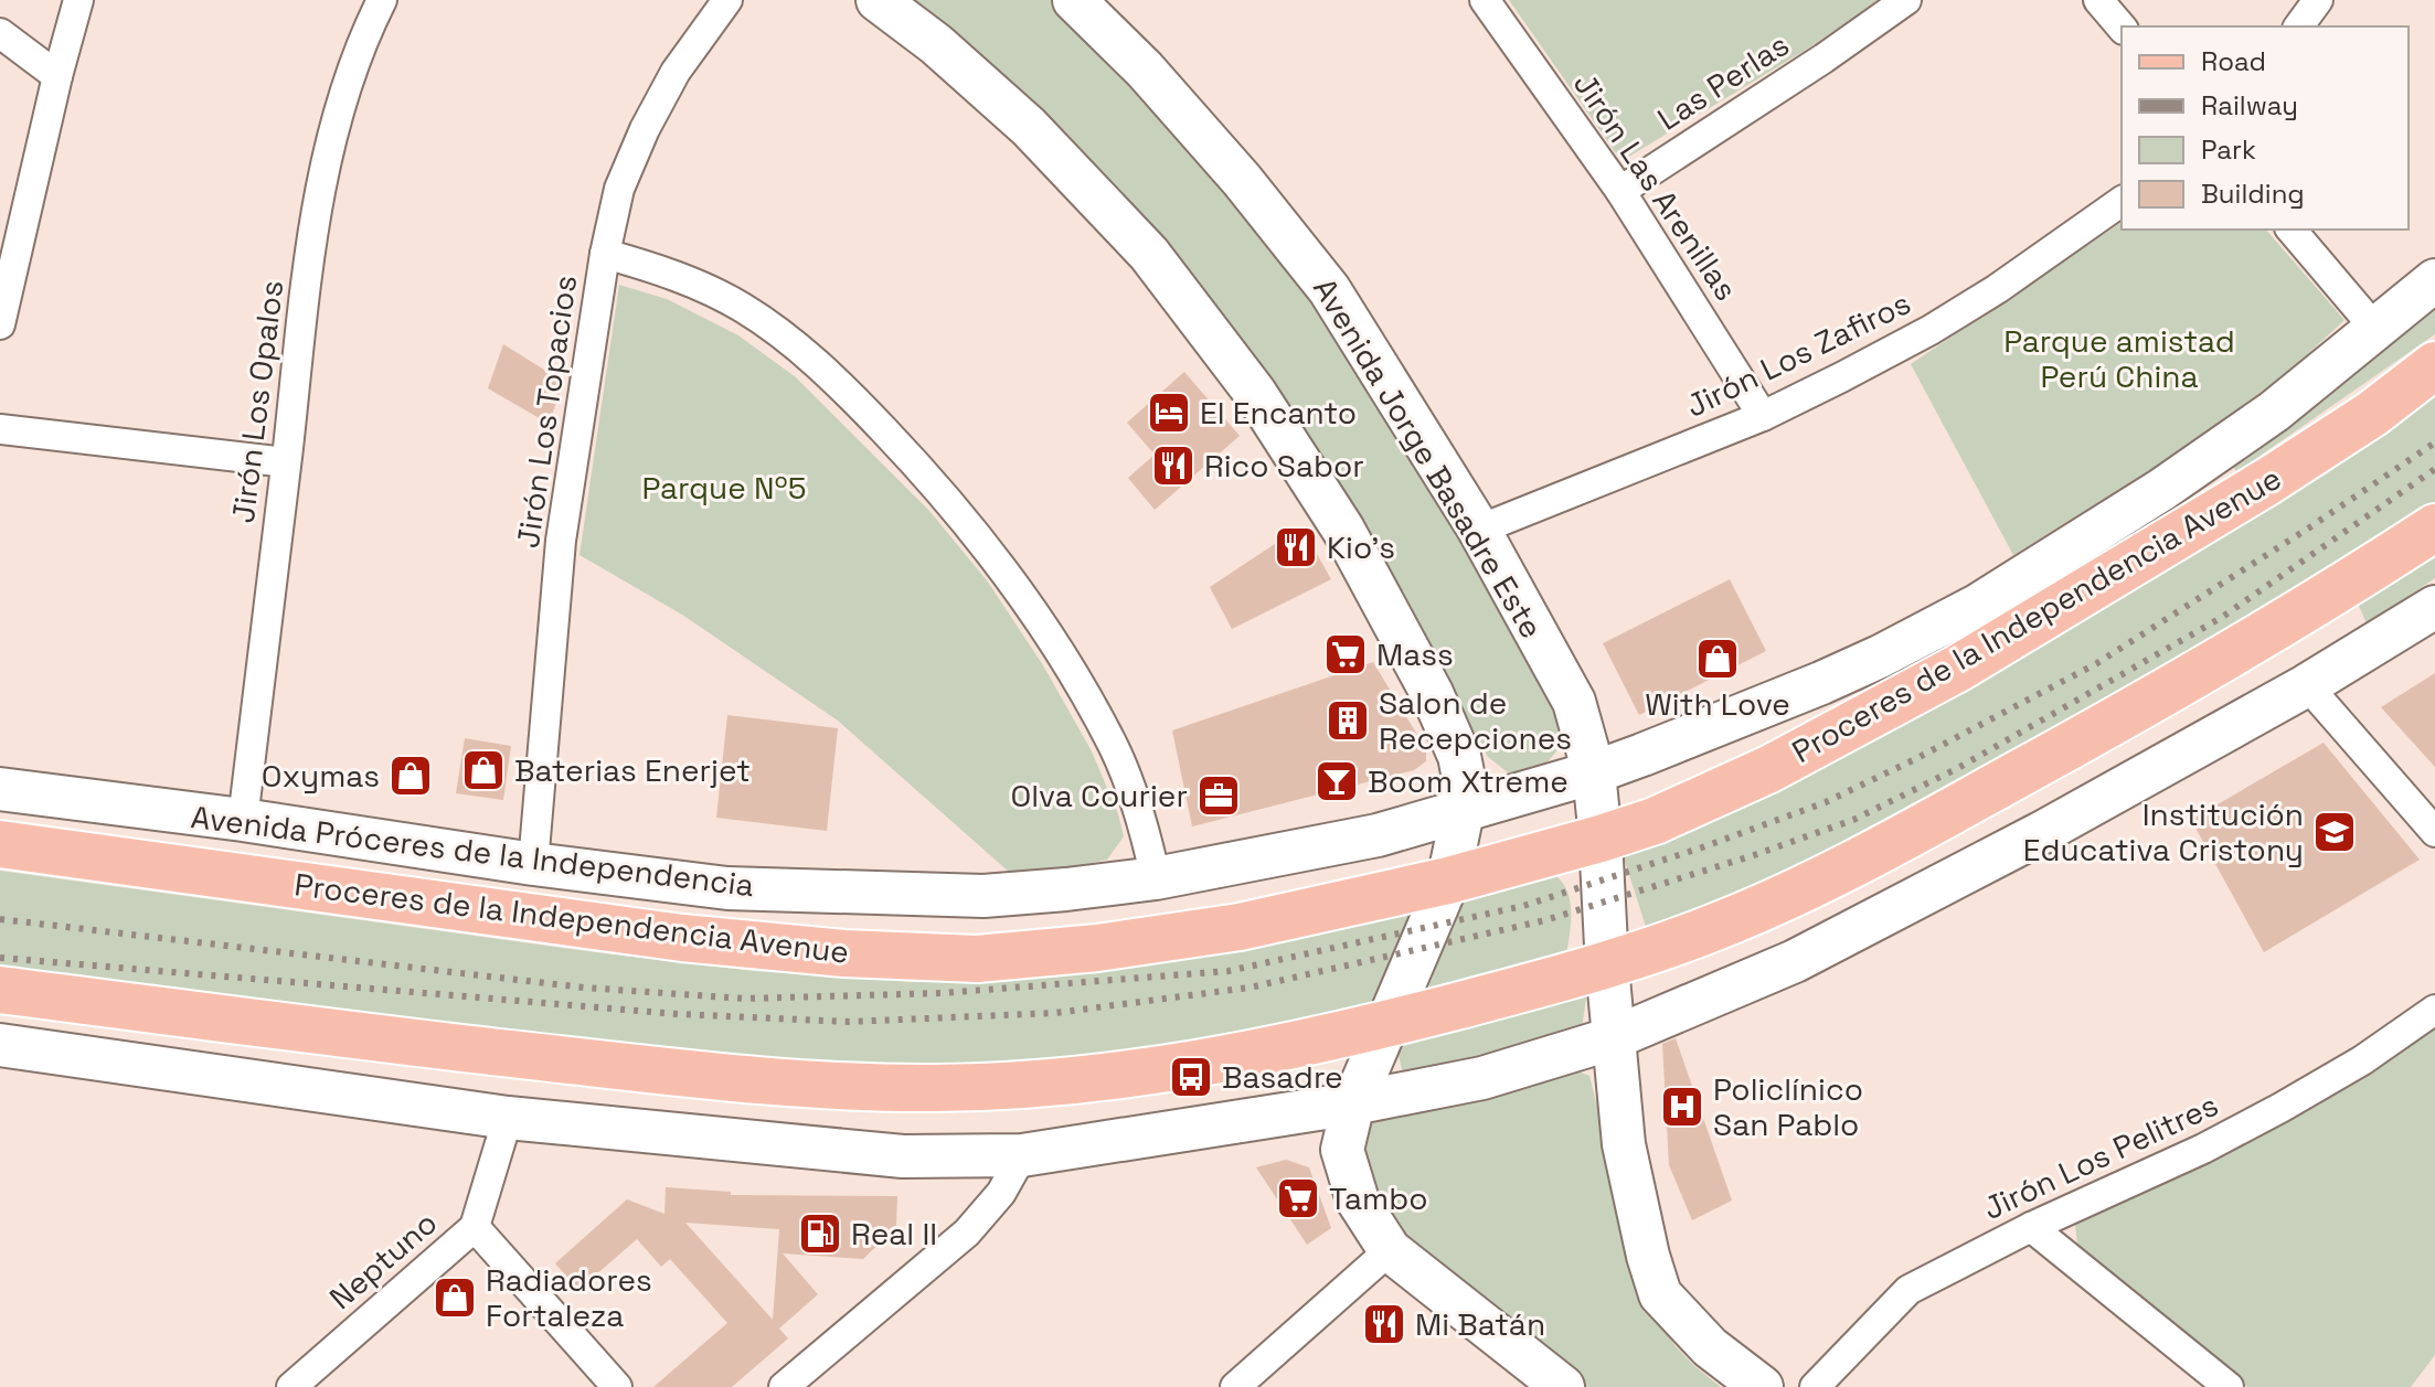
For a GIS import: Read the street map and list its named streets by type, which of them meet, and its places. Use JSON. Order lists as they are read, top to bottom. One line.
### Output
{"streets":{"main road":["Avenida Jorge Basadre Este","Proceres de la Independencia Avenue","Avenida Próceres de la Independencia"],"street":["Las Perlas","Jirón Las Arenillas","Jirón Los Zafiros","Jirón Los Opalos","Jirón Los Topacios","Jirón Los Pelitres","Neptuno"]},"crossings":[["Las Perlas","Jirón Las Arenillas"],["Jirón Las Arenillas","Jirón Los Zafiros"],["Jirón Los Zafiros","Avenida Jorge Basadre Este"],["Jirón Los Opalos","Avenida Próceres de la Independencia"],["Jirón Los Topacios","Avenida Próceres de la Independencia"],["Avenida Jorge Basadre Este","Proceres de la Independencia Avenue"],["Avenida Jorge Basadre Este","Avenida Próceres de la Independencia"]],"parks":["Parque amistad Perú China","Parque Nº5"],"places":{"hotel":["El Encanto"],"restaurant":["Rico Sabor","Kio's","Mi Batán"],"supermarket":["Mass","Tambo"],"shop":["With Love","Baterias Enerjet","Oxymas","Radiadores Fortaleza"],"building":["Salon de Recepciones"],"bar":["Boom Xtreme"],"office":["Olva Courier"],"school or university":["Institución Educativa Cristony"],"bus stop":["Basadre"],"hospital":["Policlínico San Pablo"],"fuel station":["Real II"]},"legend":["Road","Railway","Park","Building"]}
